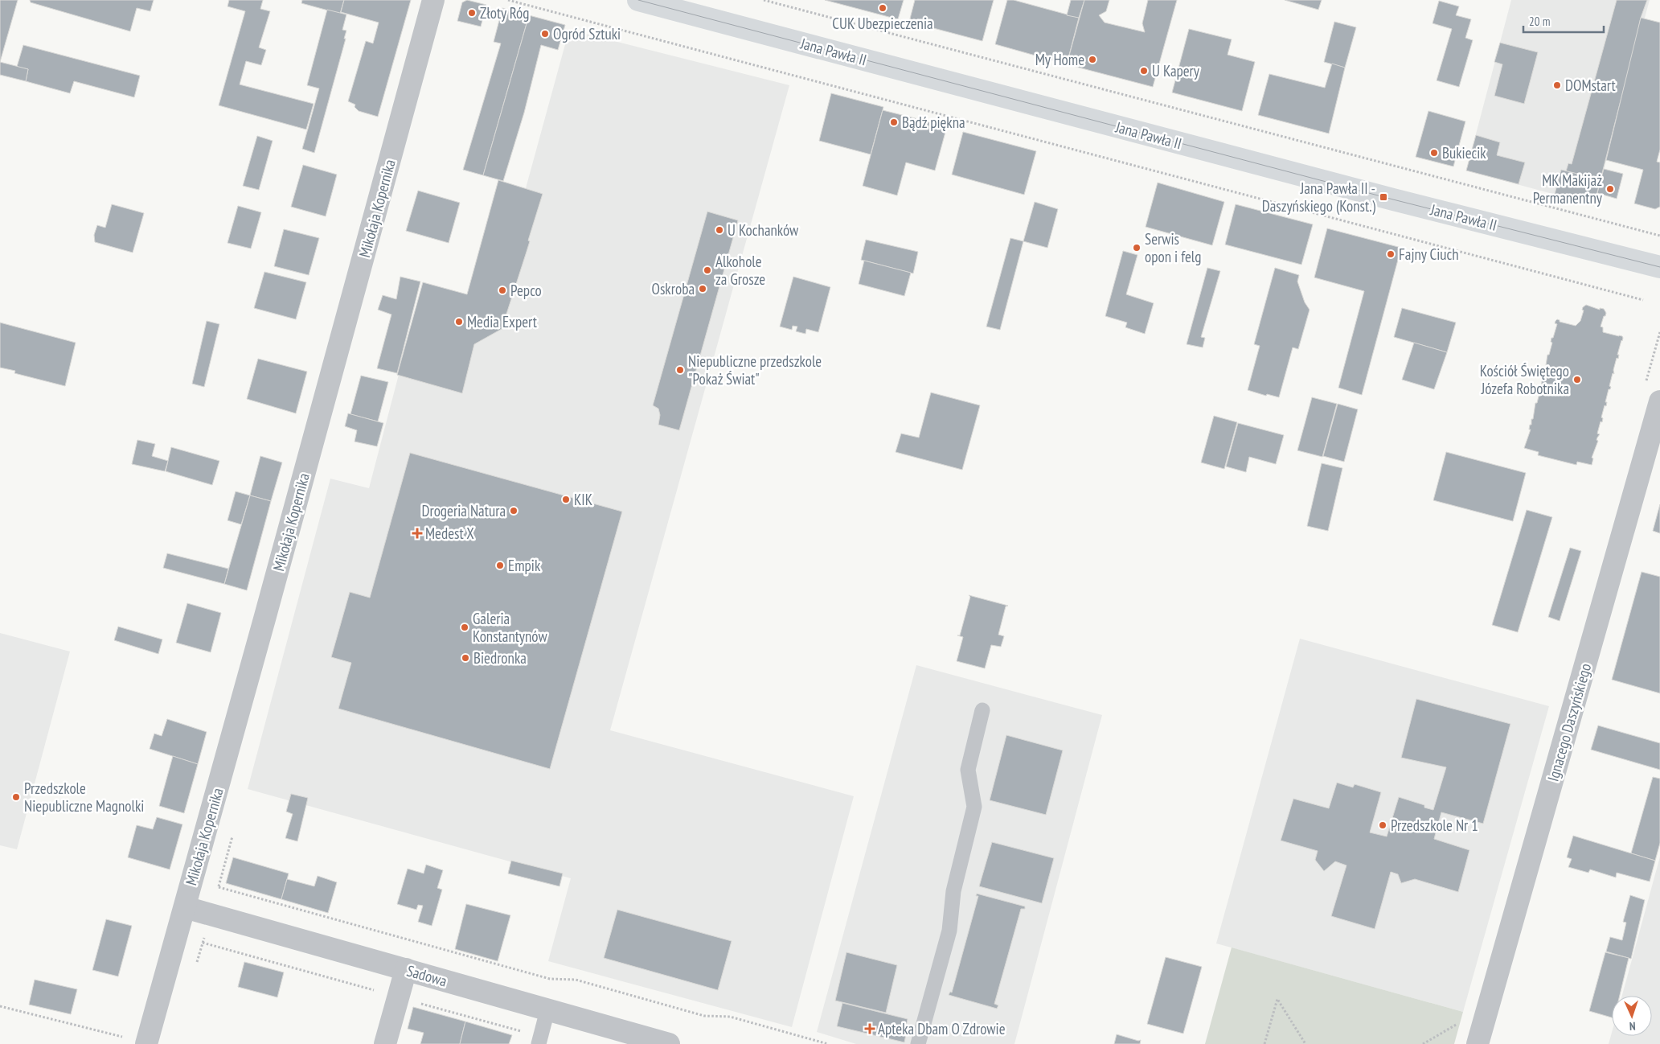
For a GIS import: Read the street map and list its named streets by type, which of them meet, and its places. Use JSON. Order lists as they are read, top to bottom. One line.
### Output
{"streets":{"main road":["Jana Pawła II"],"street":["Mikołaja Kopernika","Ignacego Daszyńskiego","Sadowa"]},"crossings":[["Mikołaja Kopernika","Sadowa"]],"places":{"other":["CUK Ubezpieczenia","Złoty Róg","Ogród Sztuki","My Home","U Kapery","DOMstart","Bądź piękna","Bukiecik","MK Makijaż Permanentny","U Kochanków","Serwis opon i felg","Fajny Ciuch","Alkohole za Grosze","Oskroba","Pepco","Media Expert","Niepubliczne przedszkole \"Pokaż Świat\"","Kościół Świętego Józefa Robotnika","KIK","Drogeria Natura","Empik","Galeria Konstantynów","Biedronka","Przedszkole Niepubliczne Magnolki","Przedszkole Nr 1"],"transit":["Jana Pawła II - Daszyńskiego (Konst.)"],"health":["Medest X","Apteka Dbam O Zdrowie"]},"scale_bar":"20 m","north":"bottom"}
